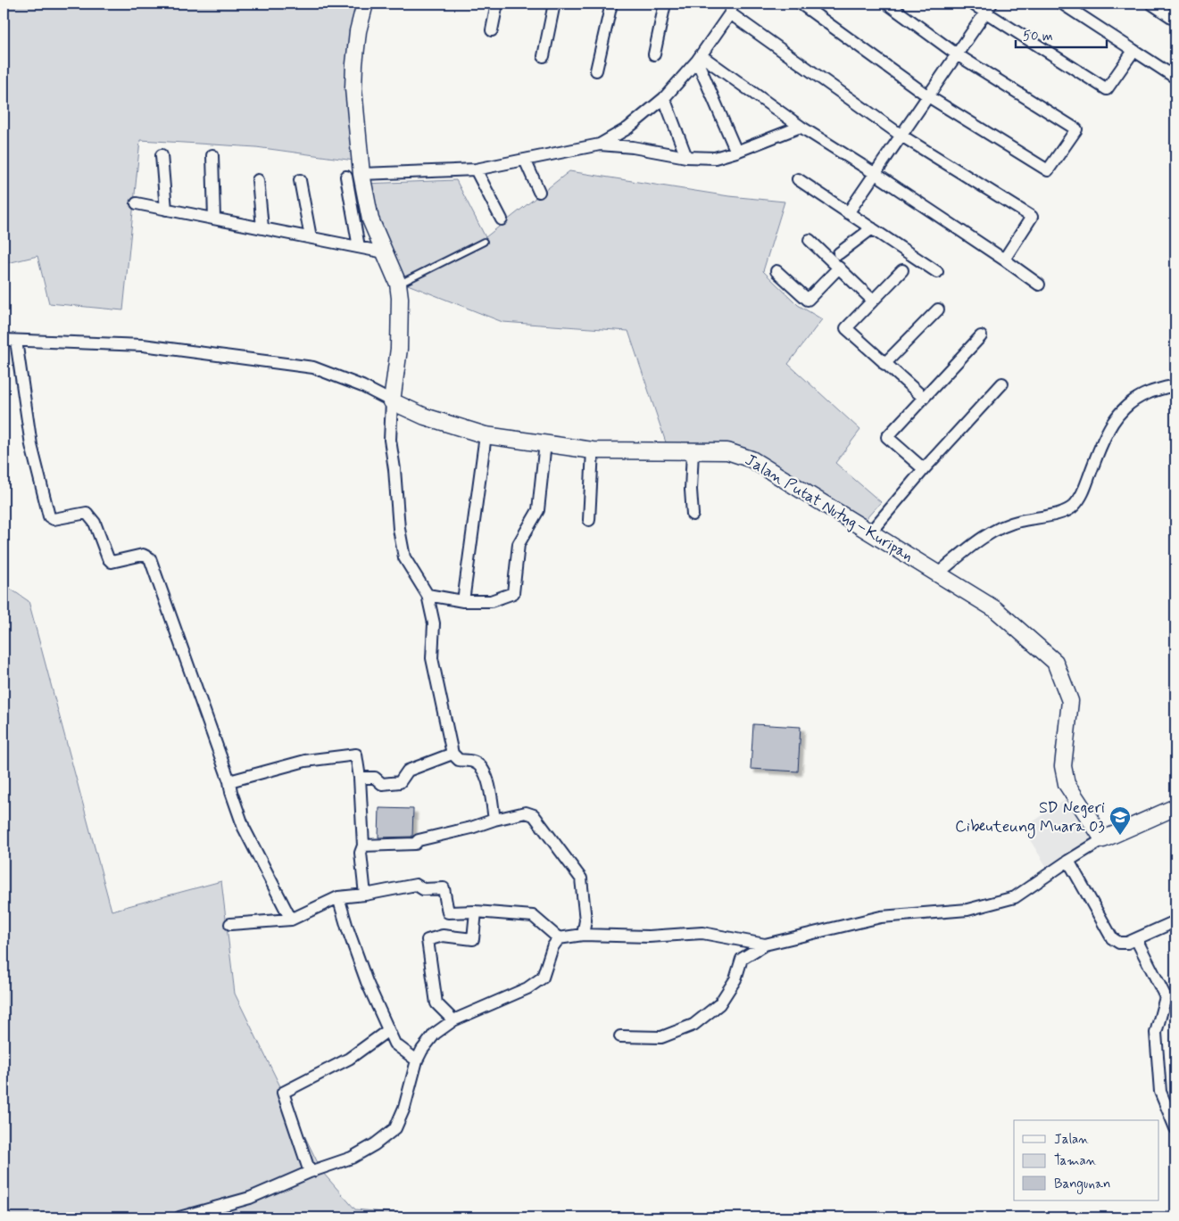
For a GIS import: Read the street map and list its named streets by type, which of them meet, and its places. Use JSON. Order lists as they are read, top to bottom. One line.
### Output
{"streets":{"street":["Jalan Putat Nutug–Kuripan"]},"places":{"school or university":["SD Negeri Cibeuteung Muara 03"]},"legend":["Jalan","Taman","Bangunan"],"scale_bar":"50 m"}
